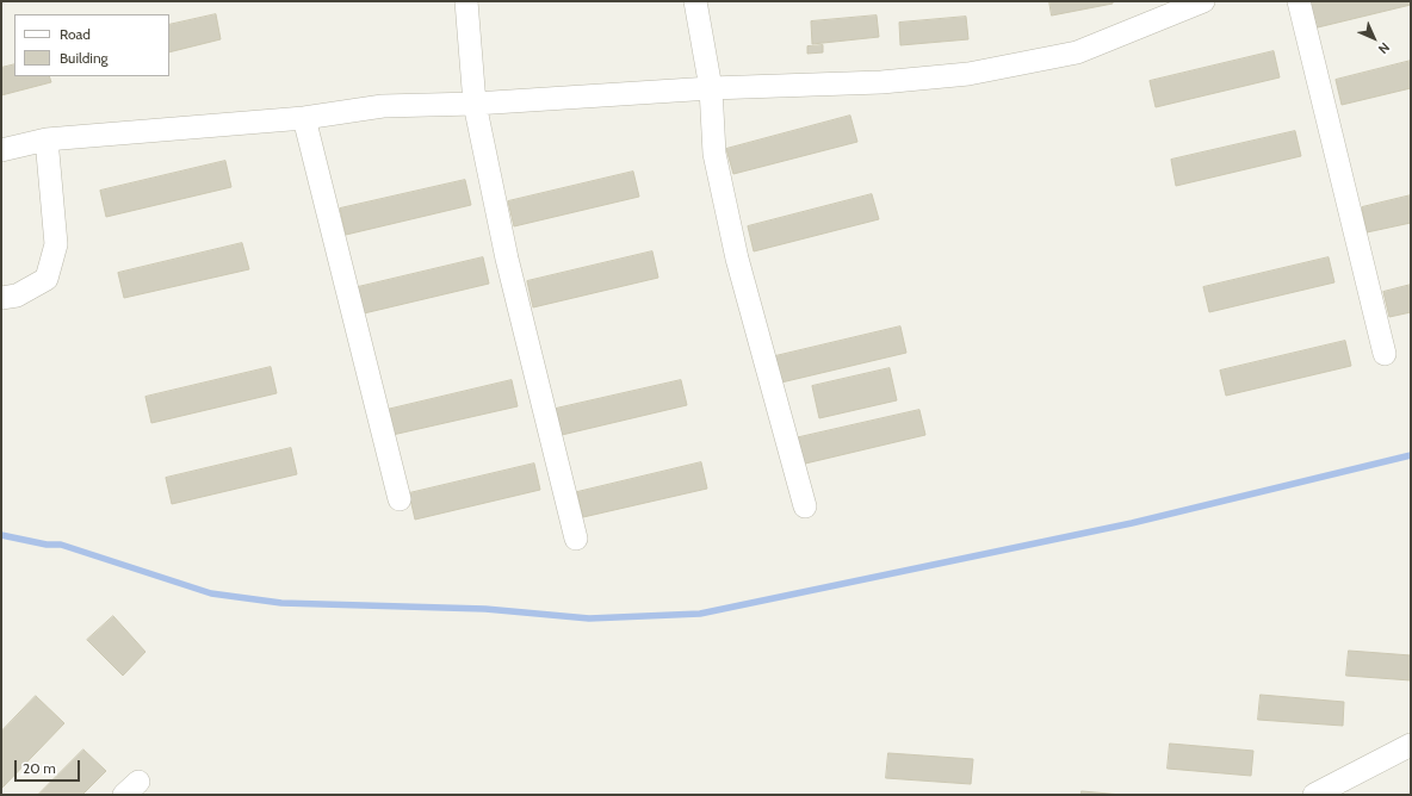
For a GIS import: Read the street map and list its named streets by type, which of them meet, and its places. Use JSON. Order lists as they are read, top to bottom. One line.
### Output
{"legend":["Road","Building"],"scale_bar":"20 m","north":"bottom right"}
